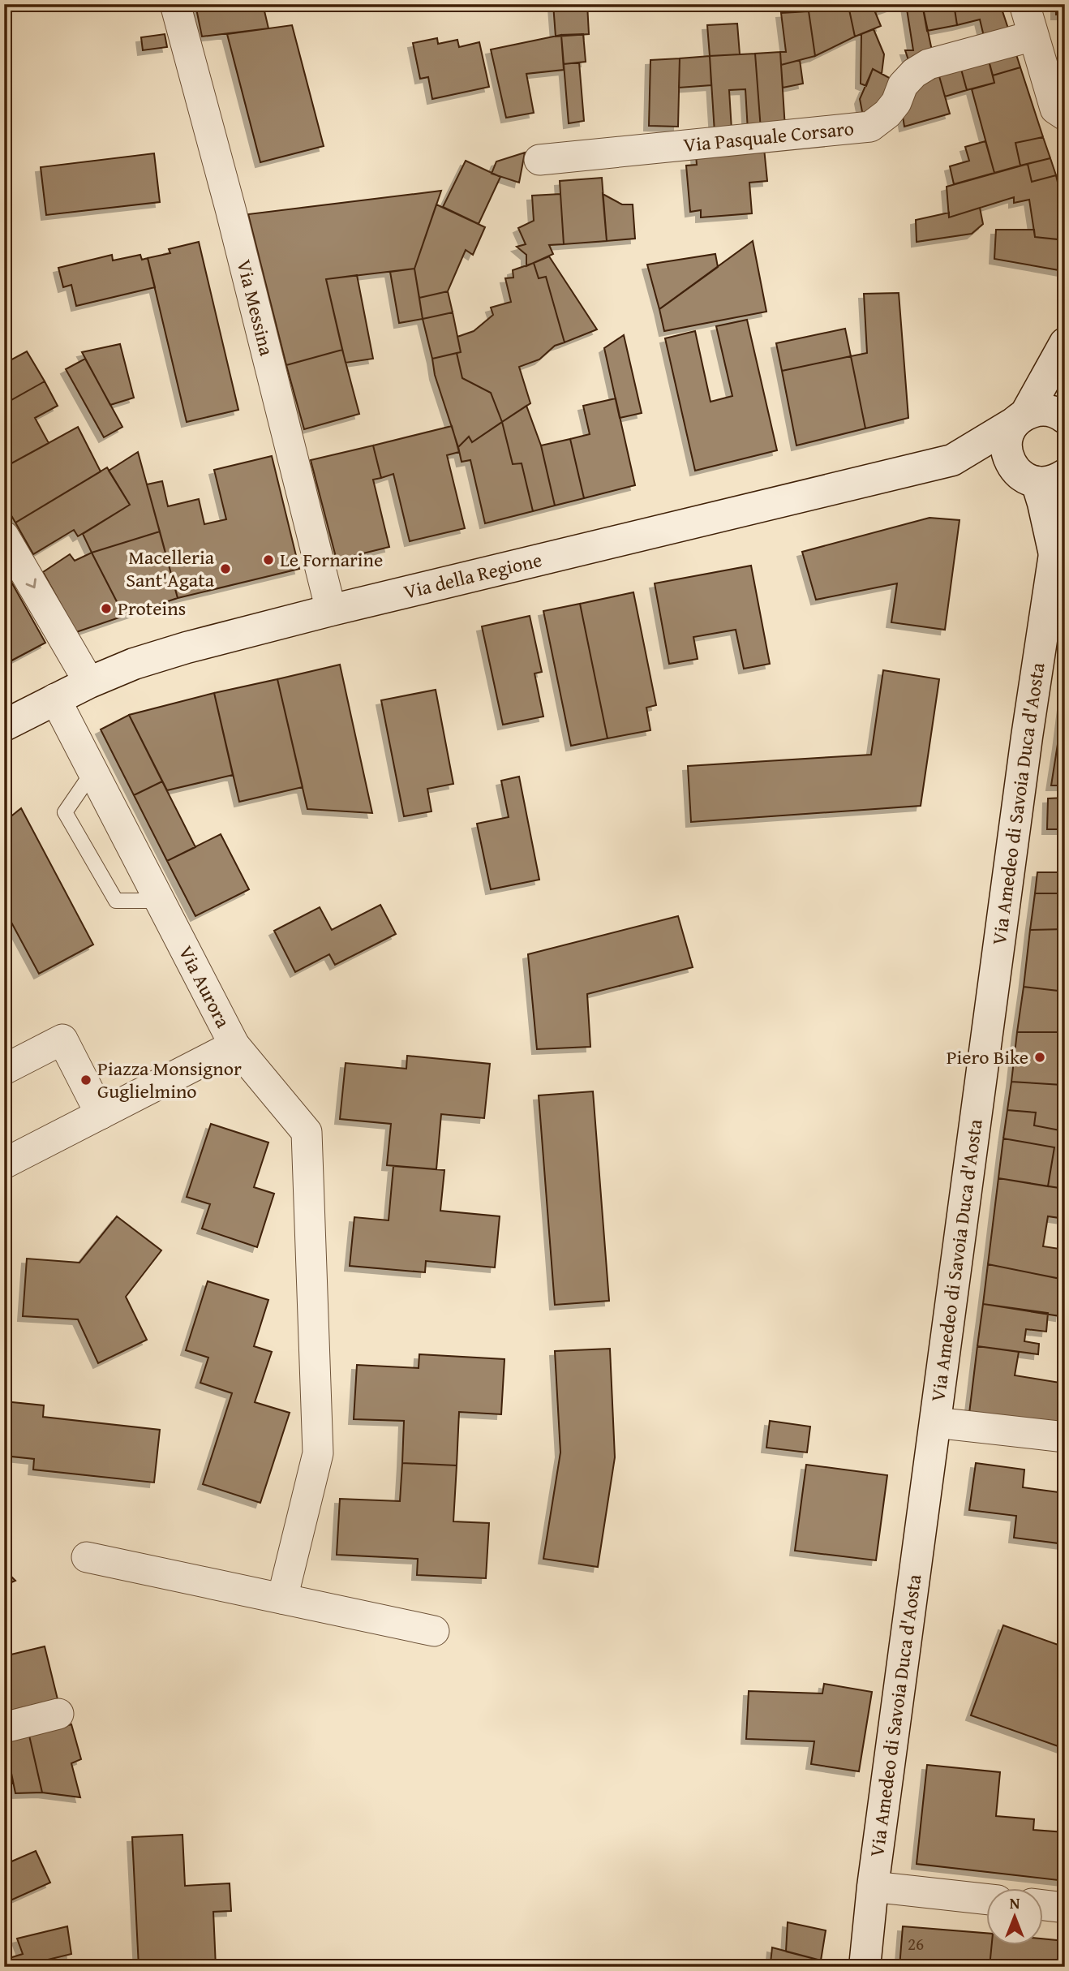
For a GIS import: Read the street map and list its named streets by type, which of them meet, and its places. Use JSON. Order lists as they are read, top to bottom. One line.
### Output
{"streets":{"street":["Via Pasquale Corsaro","Via Messina","Via della Regione","Via Amedeo di Savoia Duca d'Aosta","Via Aurora"]},"crossings":[["Via Messina","Via della Regione"],["Via della Regione","Via Aurora"]],"places":["Le Fornarine","Macelleria Sant'Agata","Proteins","Piero Bike","Piazza Monsignor Guglielmino"],"house_numbers":["26"],"north":"top"}
